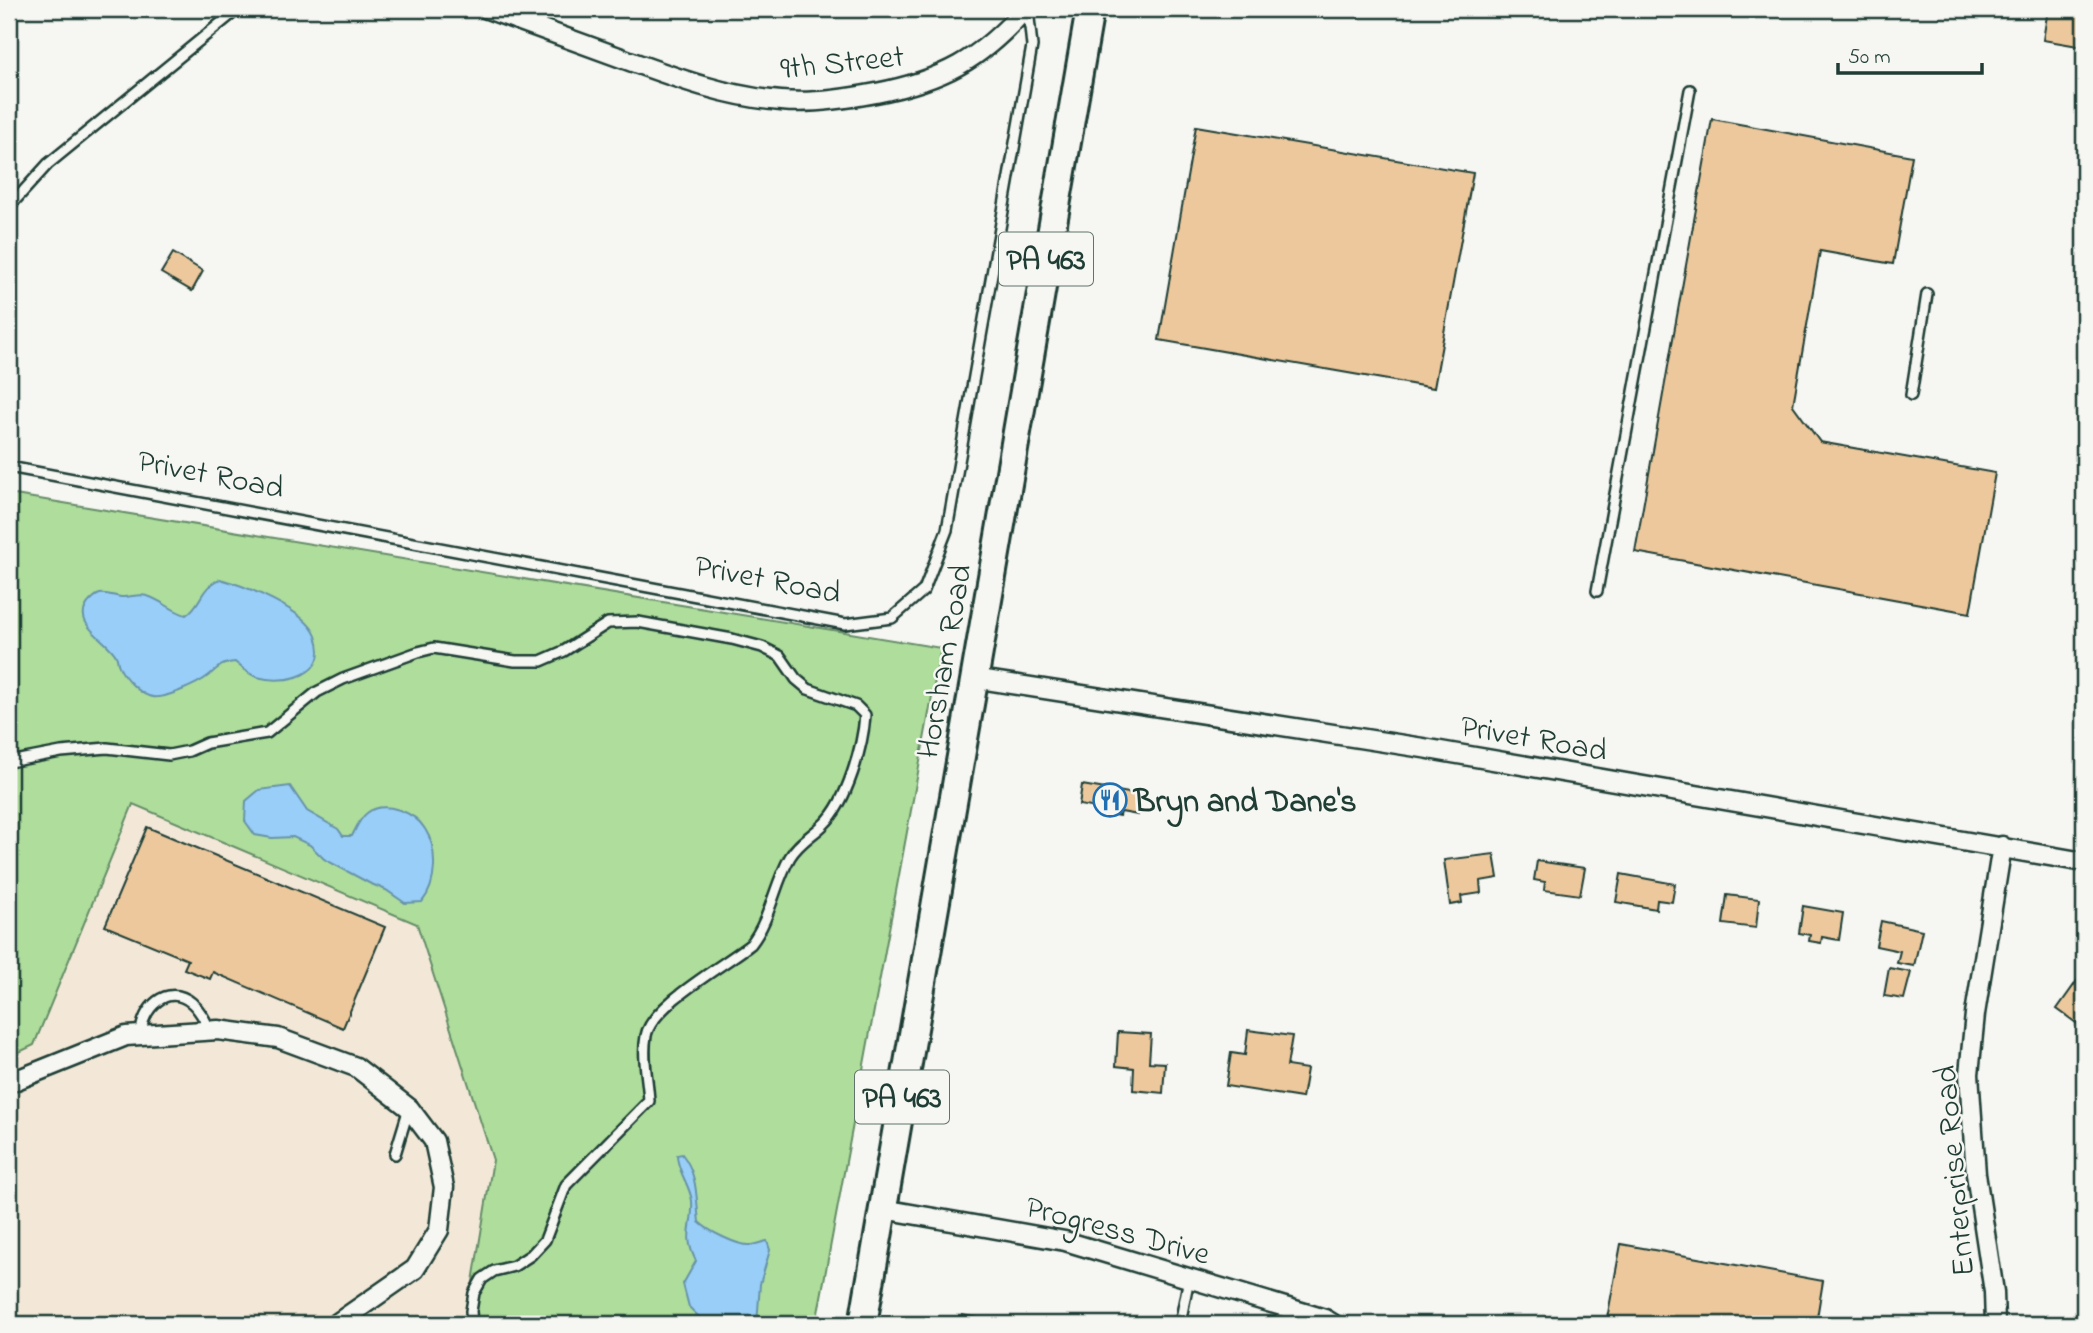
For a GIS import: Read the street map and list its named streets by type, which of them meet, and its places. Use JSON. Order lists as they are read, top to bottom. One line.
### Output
{"streets":{"main road":["PA 463","Horsham Road"],"street":["9th Street","Privet Road","Enterprise Road","Progress Drive"]},"crossings":[["9th Street","Privet Road"],["Privet Road","Horsham Road"],["Privet Road","Enterprise Road"],["Horsham Road","Progress Drive"]],"places":{"restaurant":["Bryn and Dane's"]},"scale_bar":"50 m"}
